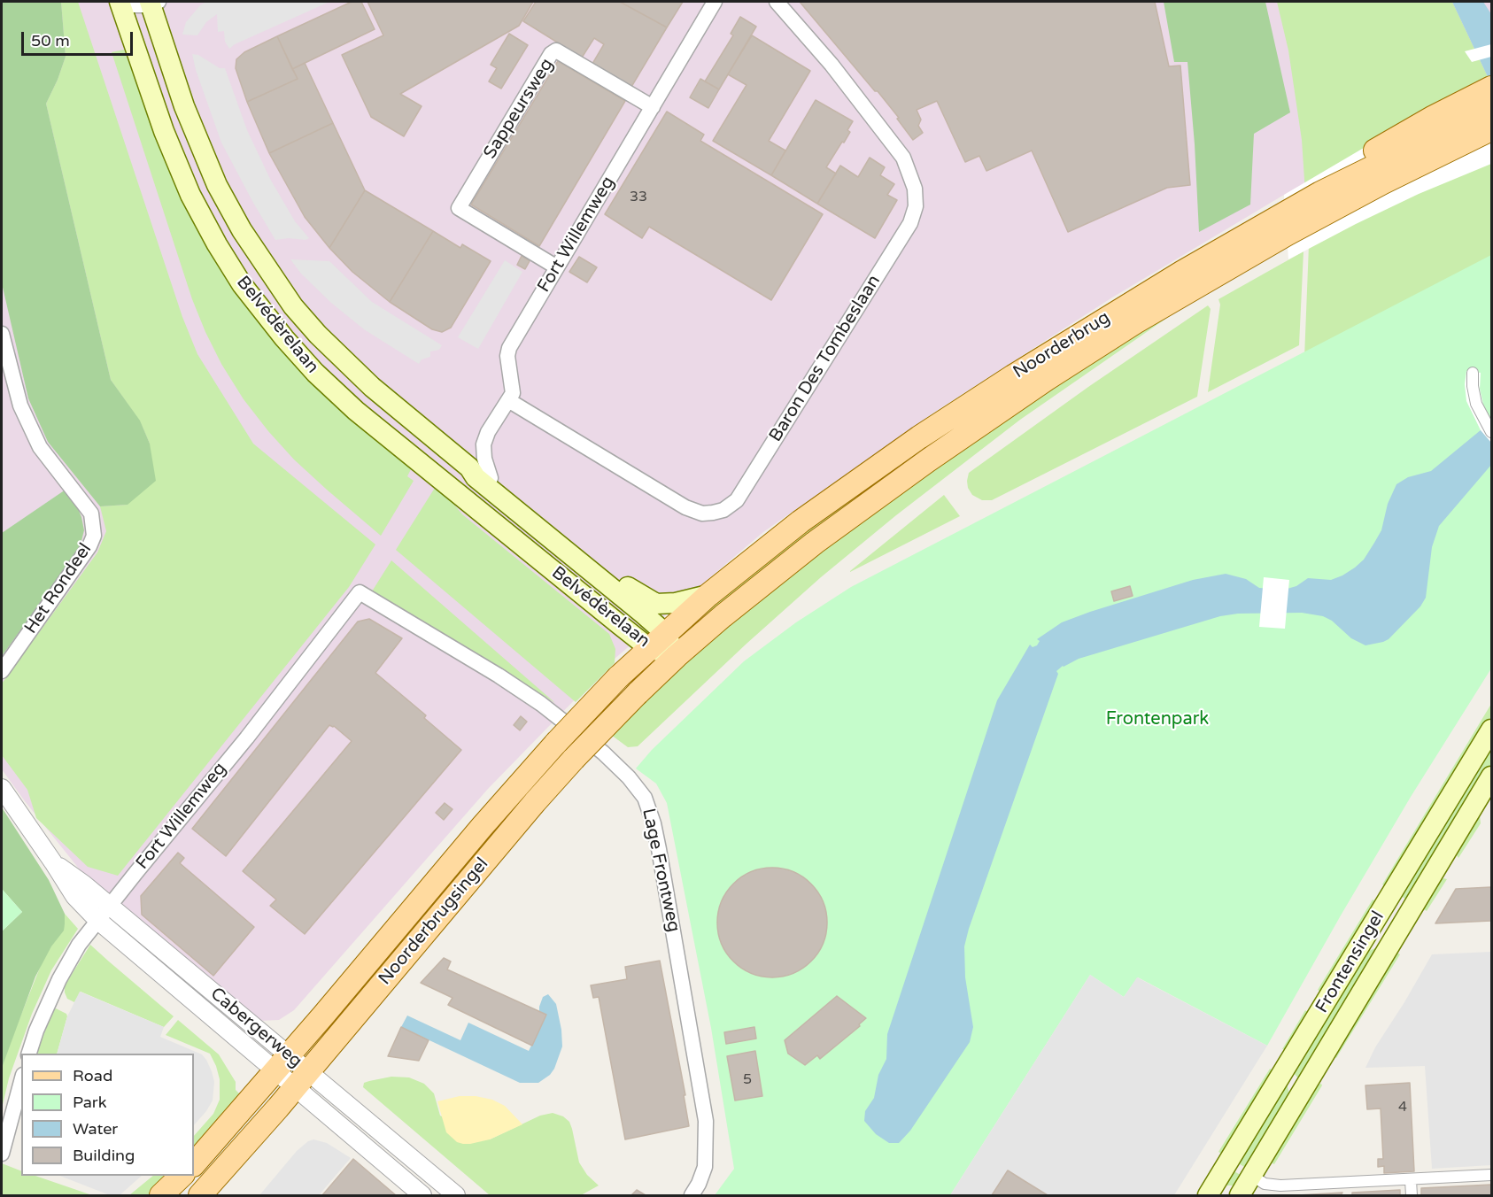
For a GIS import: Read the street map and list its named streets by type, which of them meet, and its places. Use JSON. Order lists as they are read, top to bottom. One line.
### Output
{"streets":{"main road":["Belvédèrelaan","Noorderbrug","Noorderbrugsingel","Frontensingel"],"street":["Sappeursweg","Fort Willemweg","Baron Des Tombeslaan","Het Rondeel","Lage Frontweg","Cabergerweg"]},"crossings":[["Sappeursweg","Fort Willemweg"],["Fort Willemweg","Baron Des Tombeslaan"],["Fort Willemweg","Lage Frontweg"],["Fort Willemweg","Cabergerweg"],["Belvédèrelaan","Noorderbrug"],["Belvédèrelaan","Noorderbrugsingel"],["Noorderbrug","Noorderbrugsingel"],["Noorderbrugsingel","Cabergerweg"]],"parks":["Frontenpark"],"house_numbers":["33","5","4"],"legend":["Road","Park","Water","Building"],"scale_bar":"50 m"}
